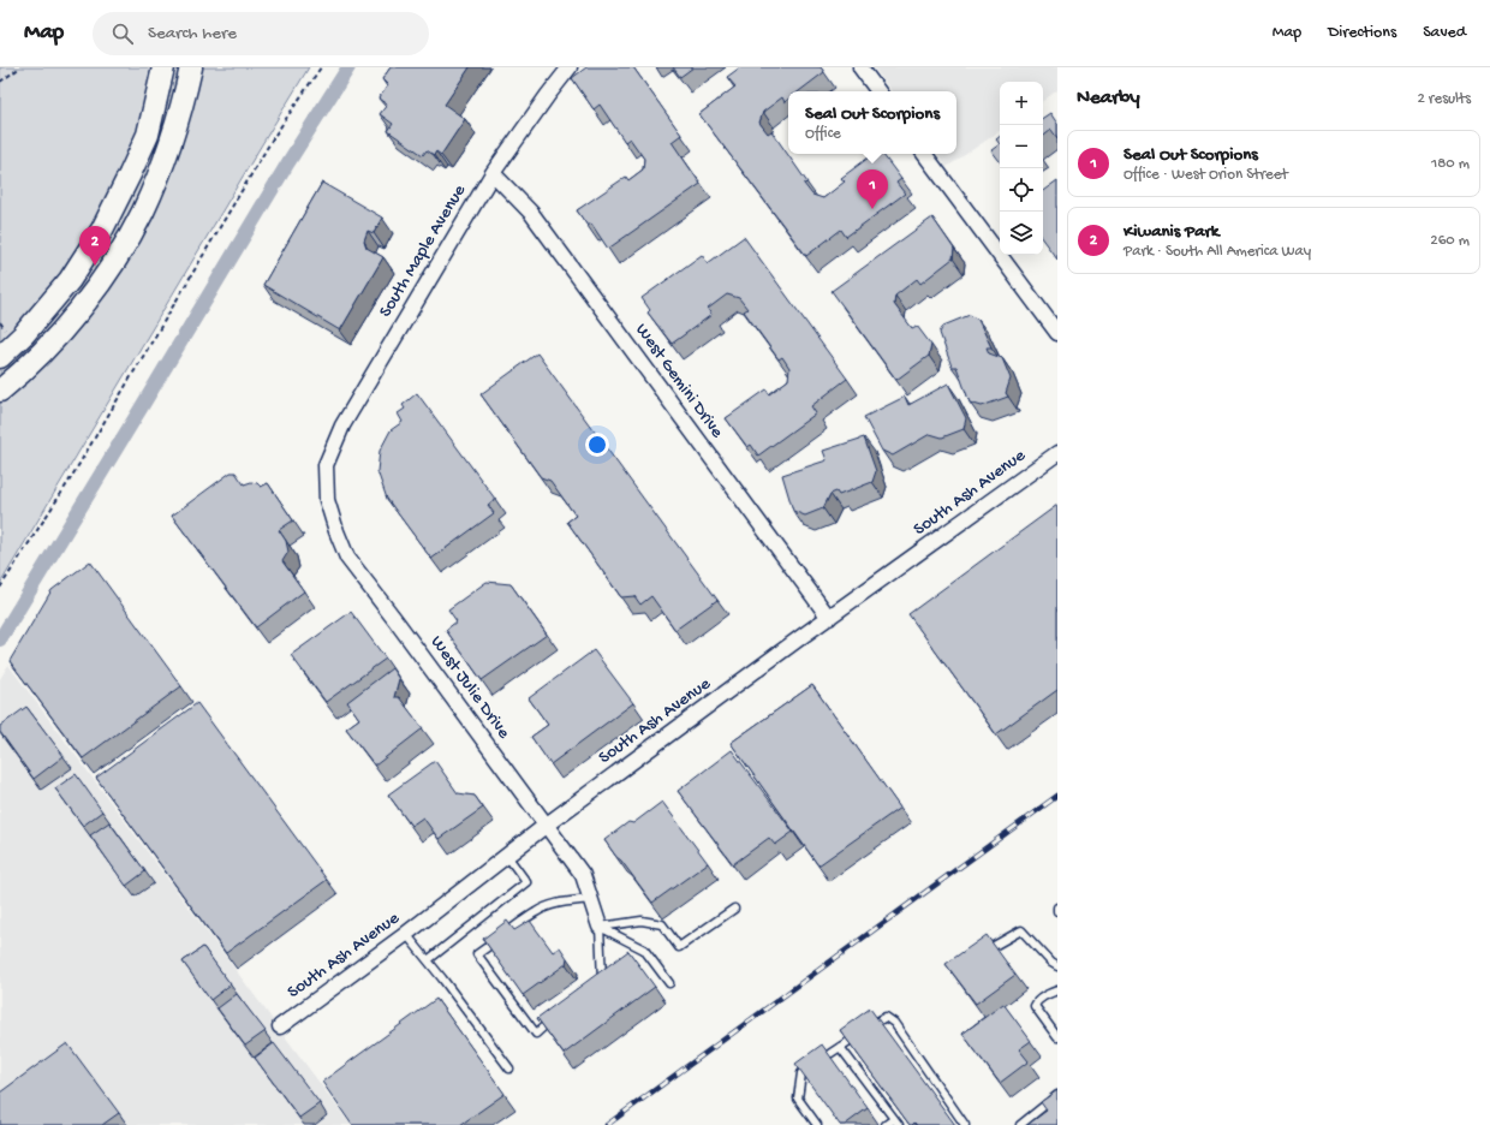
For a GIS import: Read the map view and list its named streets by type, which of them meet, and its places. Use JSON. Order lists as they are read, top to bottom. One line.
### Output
{"streets":{"street":["South Maple Avenue","West Gemini Drive","South Ash Avenue","West Julie Drive"]},"crossings":[["South Maple Avenue","West Gemini Drive"],["South Maple Avenue","West Julie Drive"],["West Gemini Drive","South Ash Avenue"],["South Ash Avenue","West Julie Drive"]],"page":{"header":"Map","search":"Search here","nav":["Map","Directions","Saved"],"heading":["Nearby","2 results"],"map_buttons":["+","−"],"popup":["Seal Out Scorpions","Office"],"list":[{"mark":"1","name":"Seal Out Scorpions","note":"Office · West Orion Street","value":"180 m"},{"mark":"2","name":"Kiwanis Park","note":"Park · South All America Way","value":"260 m"}],"pins":["1","2"]}}
